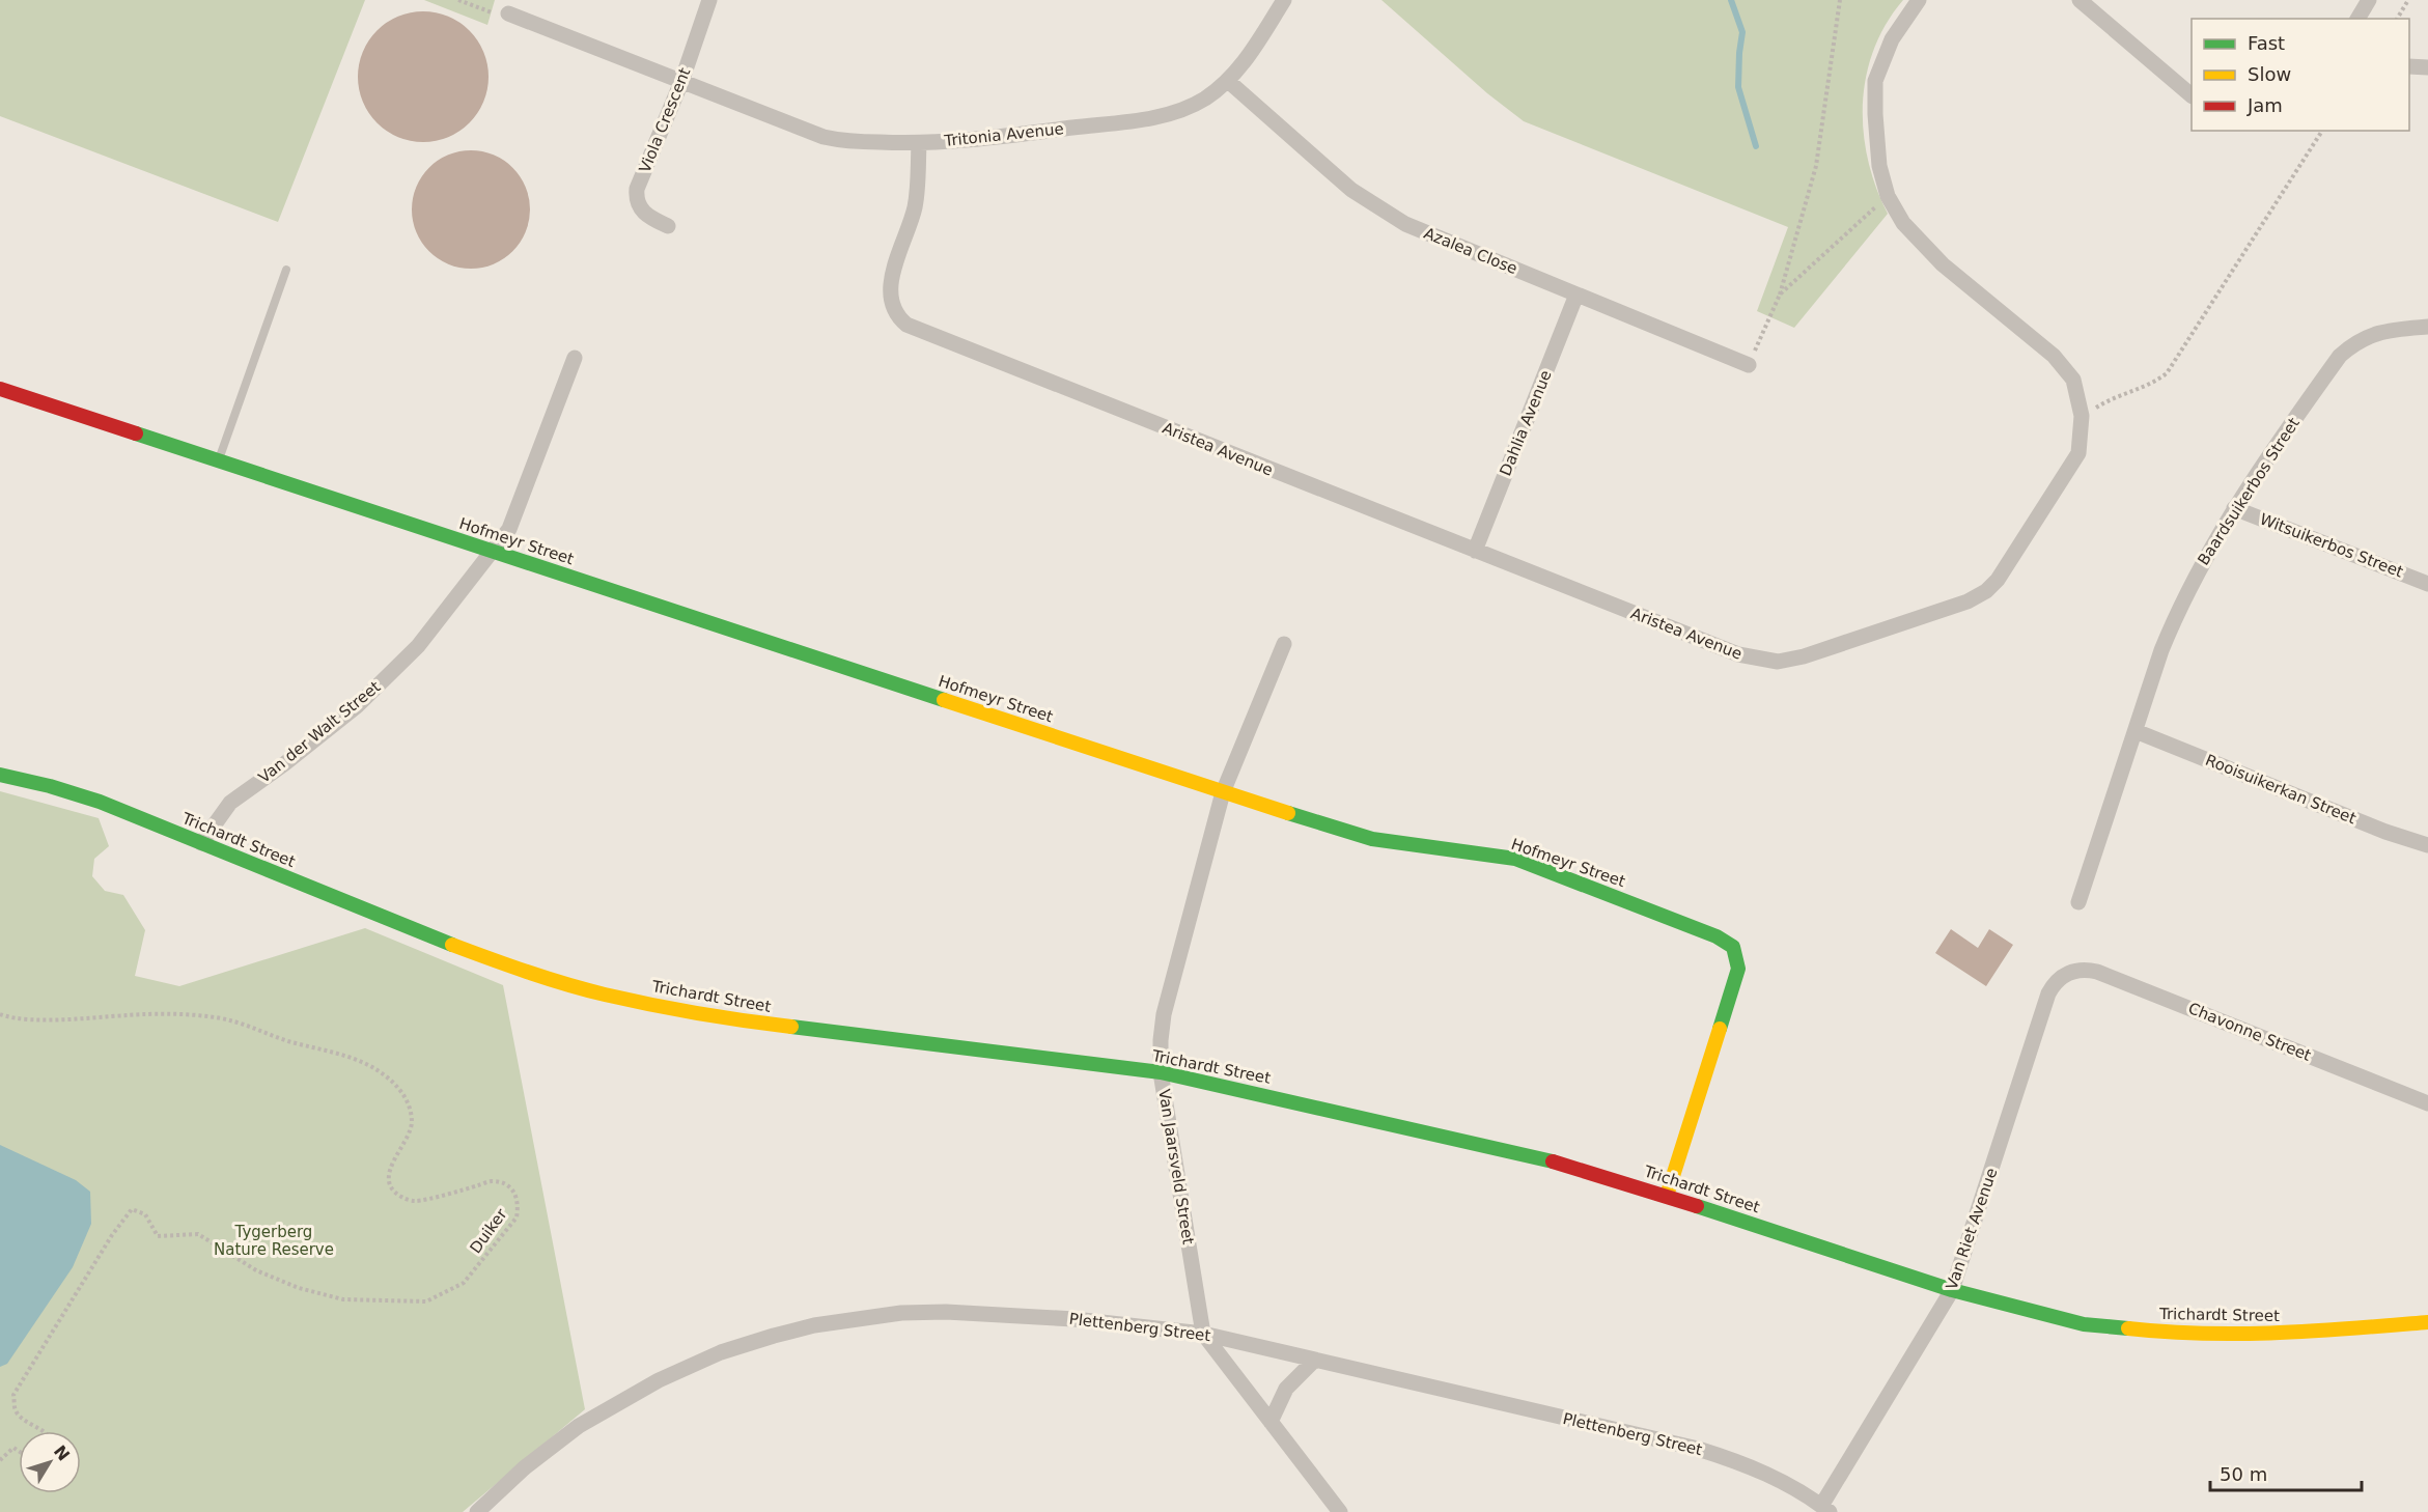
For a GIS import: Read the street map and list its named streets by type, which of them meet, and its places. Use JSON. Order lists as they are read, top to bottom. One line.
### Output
{"streets":{"street":["Viola Crescent","Tritonia Avenue","Azalea Close","Dahlia Avenue","Aristea Avenue","Baardsuikerbos Street","Hofmeyr Street","Witsuikerbos Street","Van der Walt Street","Rooisuikerkan Street","Trichardt Street","Chavonne Street","Van Jaarsveld Street","Van Riet Avenue","Plettenberg Street"],"path":["Duiker"]},"crossings":[["Viola Crescent","Tritonia Avenue"],["Tritonia Avenue","Azalea Close"],["Tritonia Avenue","Aristea Avenue"],["Azalea Close","Dahlia Avenue"],["Dahlia Avenue","Aristea Avenue"],["Baardsuikerbos Street","Witsuikerbos Street"],["Baardsuikerbos Street","Rooisuikerkan Street"],["Hofmeyr Street","Van der Walt Street"],["Hofmeyr Street","Trichardt Street"],["Hofmeyr Street","Van Jaarsveld Street"],["Van der Walt Street","Trichardt Street"],["Trichardt Street","Van Jaarsveld Street"],["Trichardt Street","Van Riet Avenue"],["Chavonne Street","Van Riet Avenue"],["Van Jaarsveld Street","Plettenberg Street"],["Van Riet Avenue","Plettenberg Street"]],"parks":["Tygerberg Nature Reserve"],"legend":["Fast","Slow","Jam"],"scale_bar":"50 m","north":"top right"}
